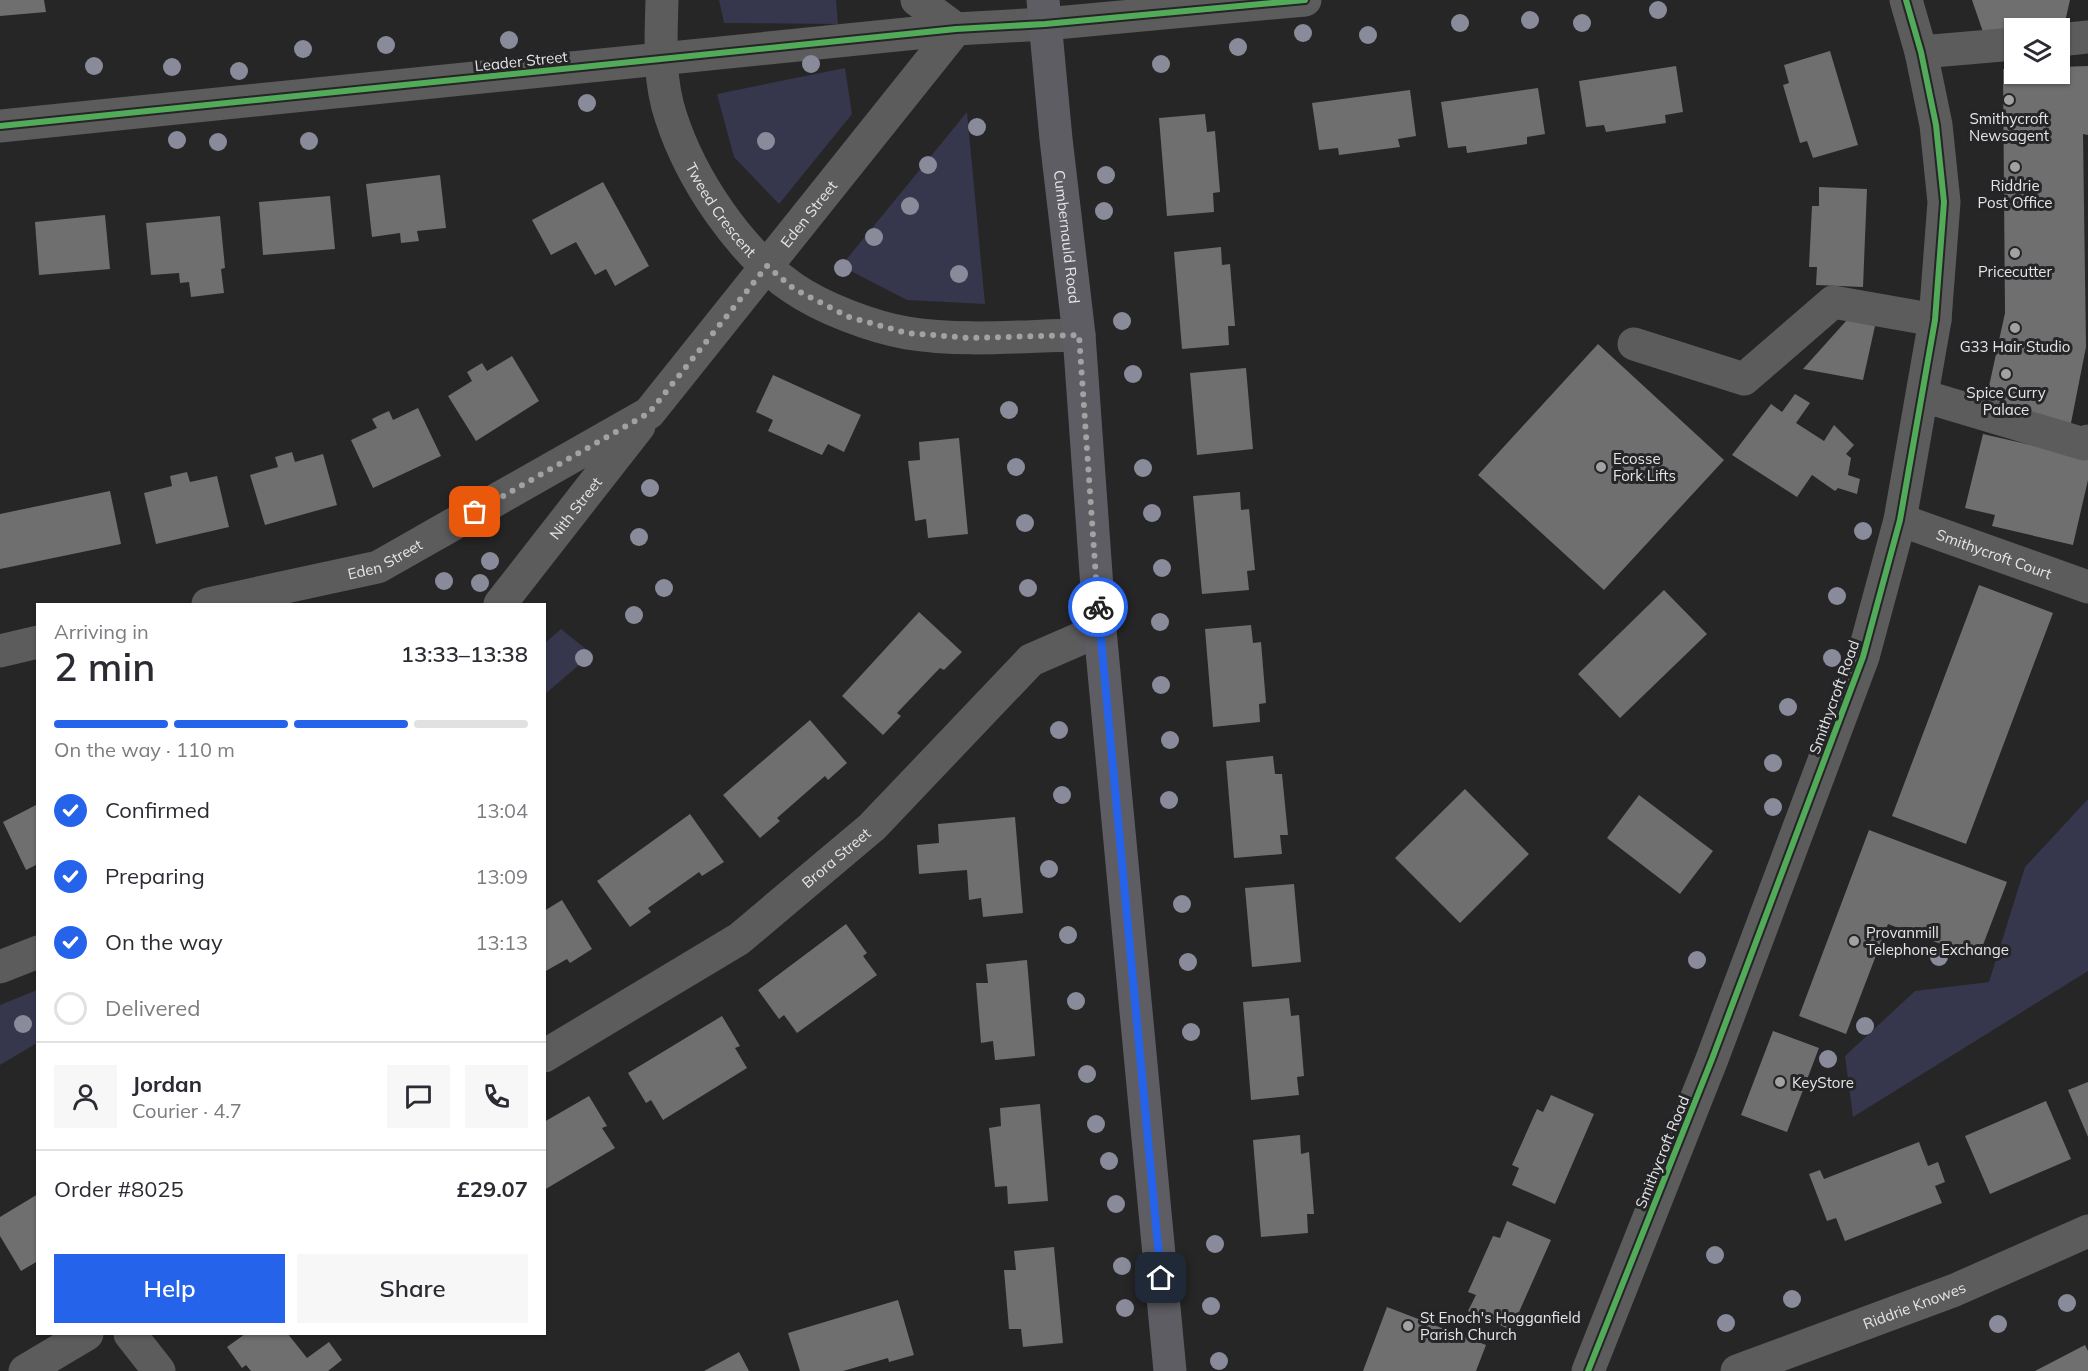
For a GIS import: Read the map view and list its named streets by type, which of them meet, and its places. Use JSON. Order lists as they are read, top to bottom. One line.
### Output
{"streets":{"main road":["Cumbernauld Road"],"street":["Leader Street","Tweed Crescent","Eden Street","Nith Street","Smithycroft Court","Smithycroft Road","Brora Street","Riddrie Knowes"]},"crossings":[["Leader Street","Tweed Crescent"],["Leader Street","Eden Street"],["Leader Street","Cumbernauld Road"],["Tweed Crescent","Eden Street"],["Tweed Crescent","Cumbernauld Road"],["Eden Street","Nith Street"],["Cumbernauld Road","Brora Street"],["Smithycroft Court","Smithycroft Road"]],"places":["Smithycroft Newsagent","Riddrie Post Office","Pricecutter","G33 Hair Studio","Spice Curry Palace","Ecosse Fork Lifts","Provanmill Telephone Exchange","KeyStore","St Enoch's Hogganfield Parish Church"],"page":{"heading":["2 min","Arriving in","13:33–13:38"],"panel":["Jordan","Courier · 4.7","Order #8025","£29.07"],"bar":"On the way · 110 m","list":[["Confirmed","13:04"],["Preparing","13:09"],["On the way","13:13"],"Delivered"],"buttons":["Help","Share"]}}
